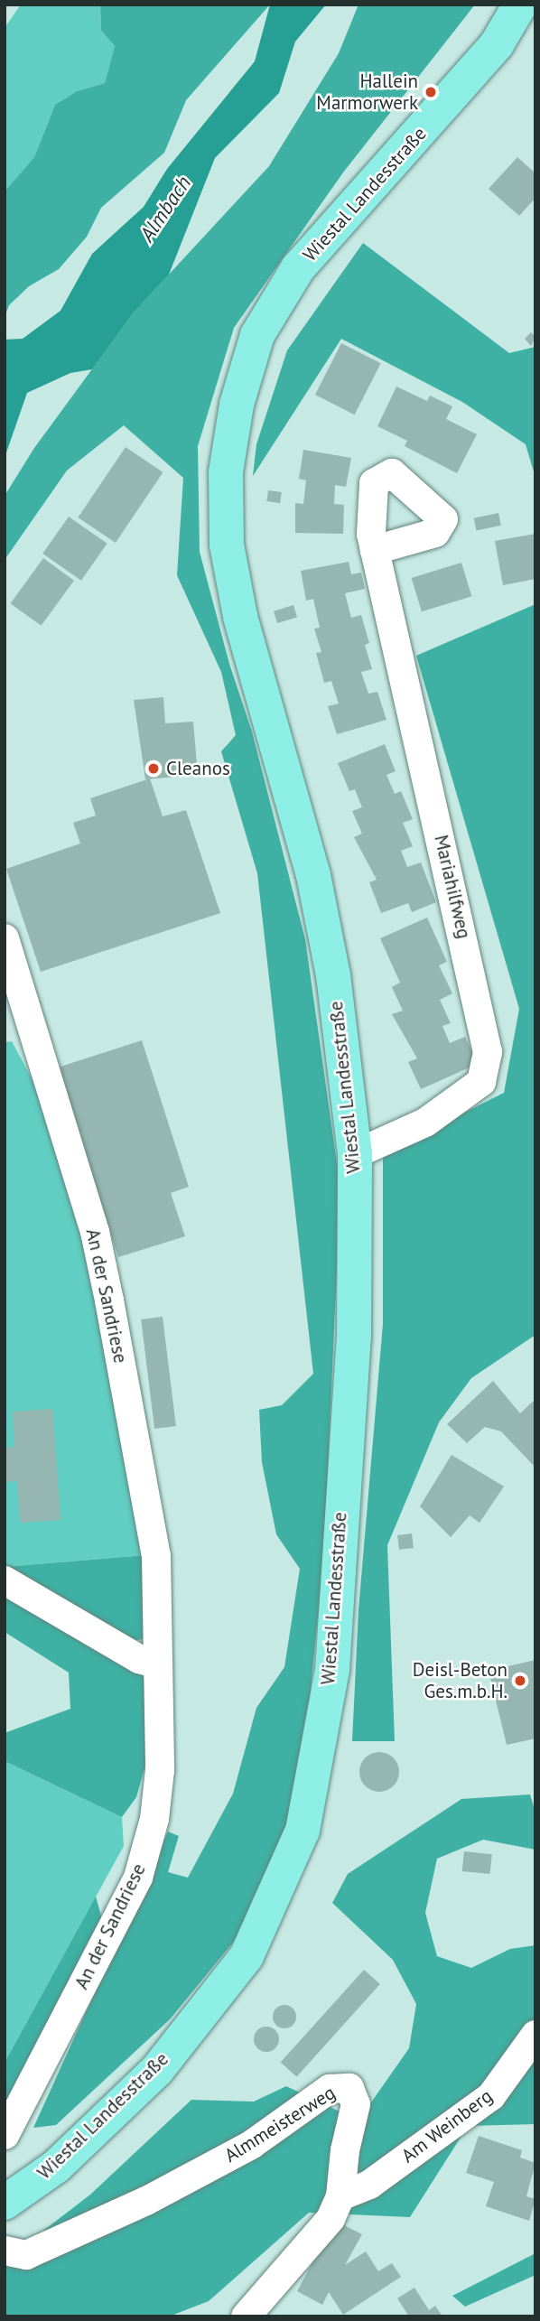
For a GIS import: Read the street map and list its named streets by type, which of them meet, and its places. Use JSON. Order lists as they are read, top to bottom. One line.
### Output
{"streets":{"main road":["Wiestal Landesstraße"],"street":["Mariahilfweg","An der Sandriese","Almmeisterweg","Am Weinberg"]},"crossings":[["Wiestal Landesstraße","Mariahilfweg"],["Almmeisterweg","Am Weinberg"]],"water":["Almbach"],"places":["Hallein Marmorwerk","Cleanos","Deisl-Beton Ges.m.b.H."]}
